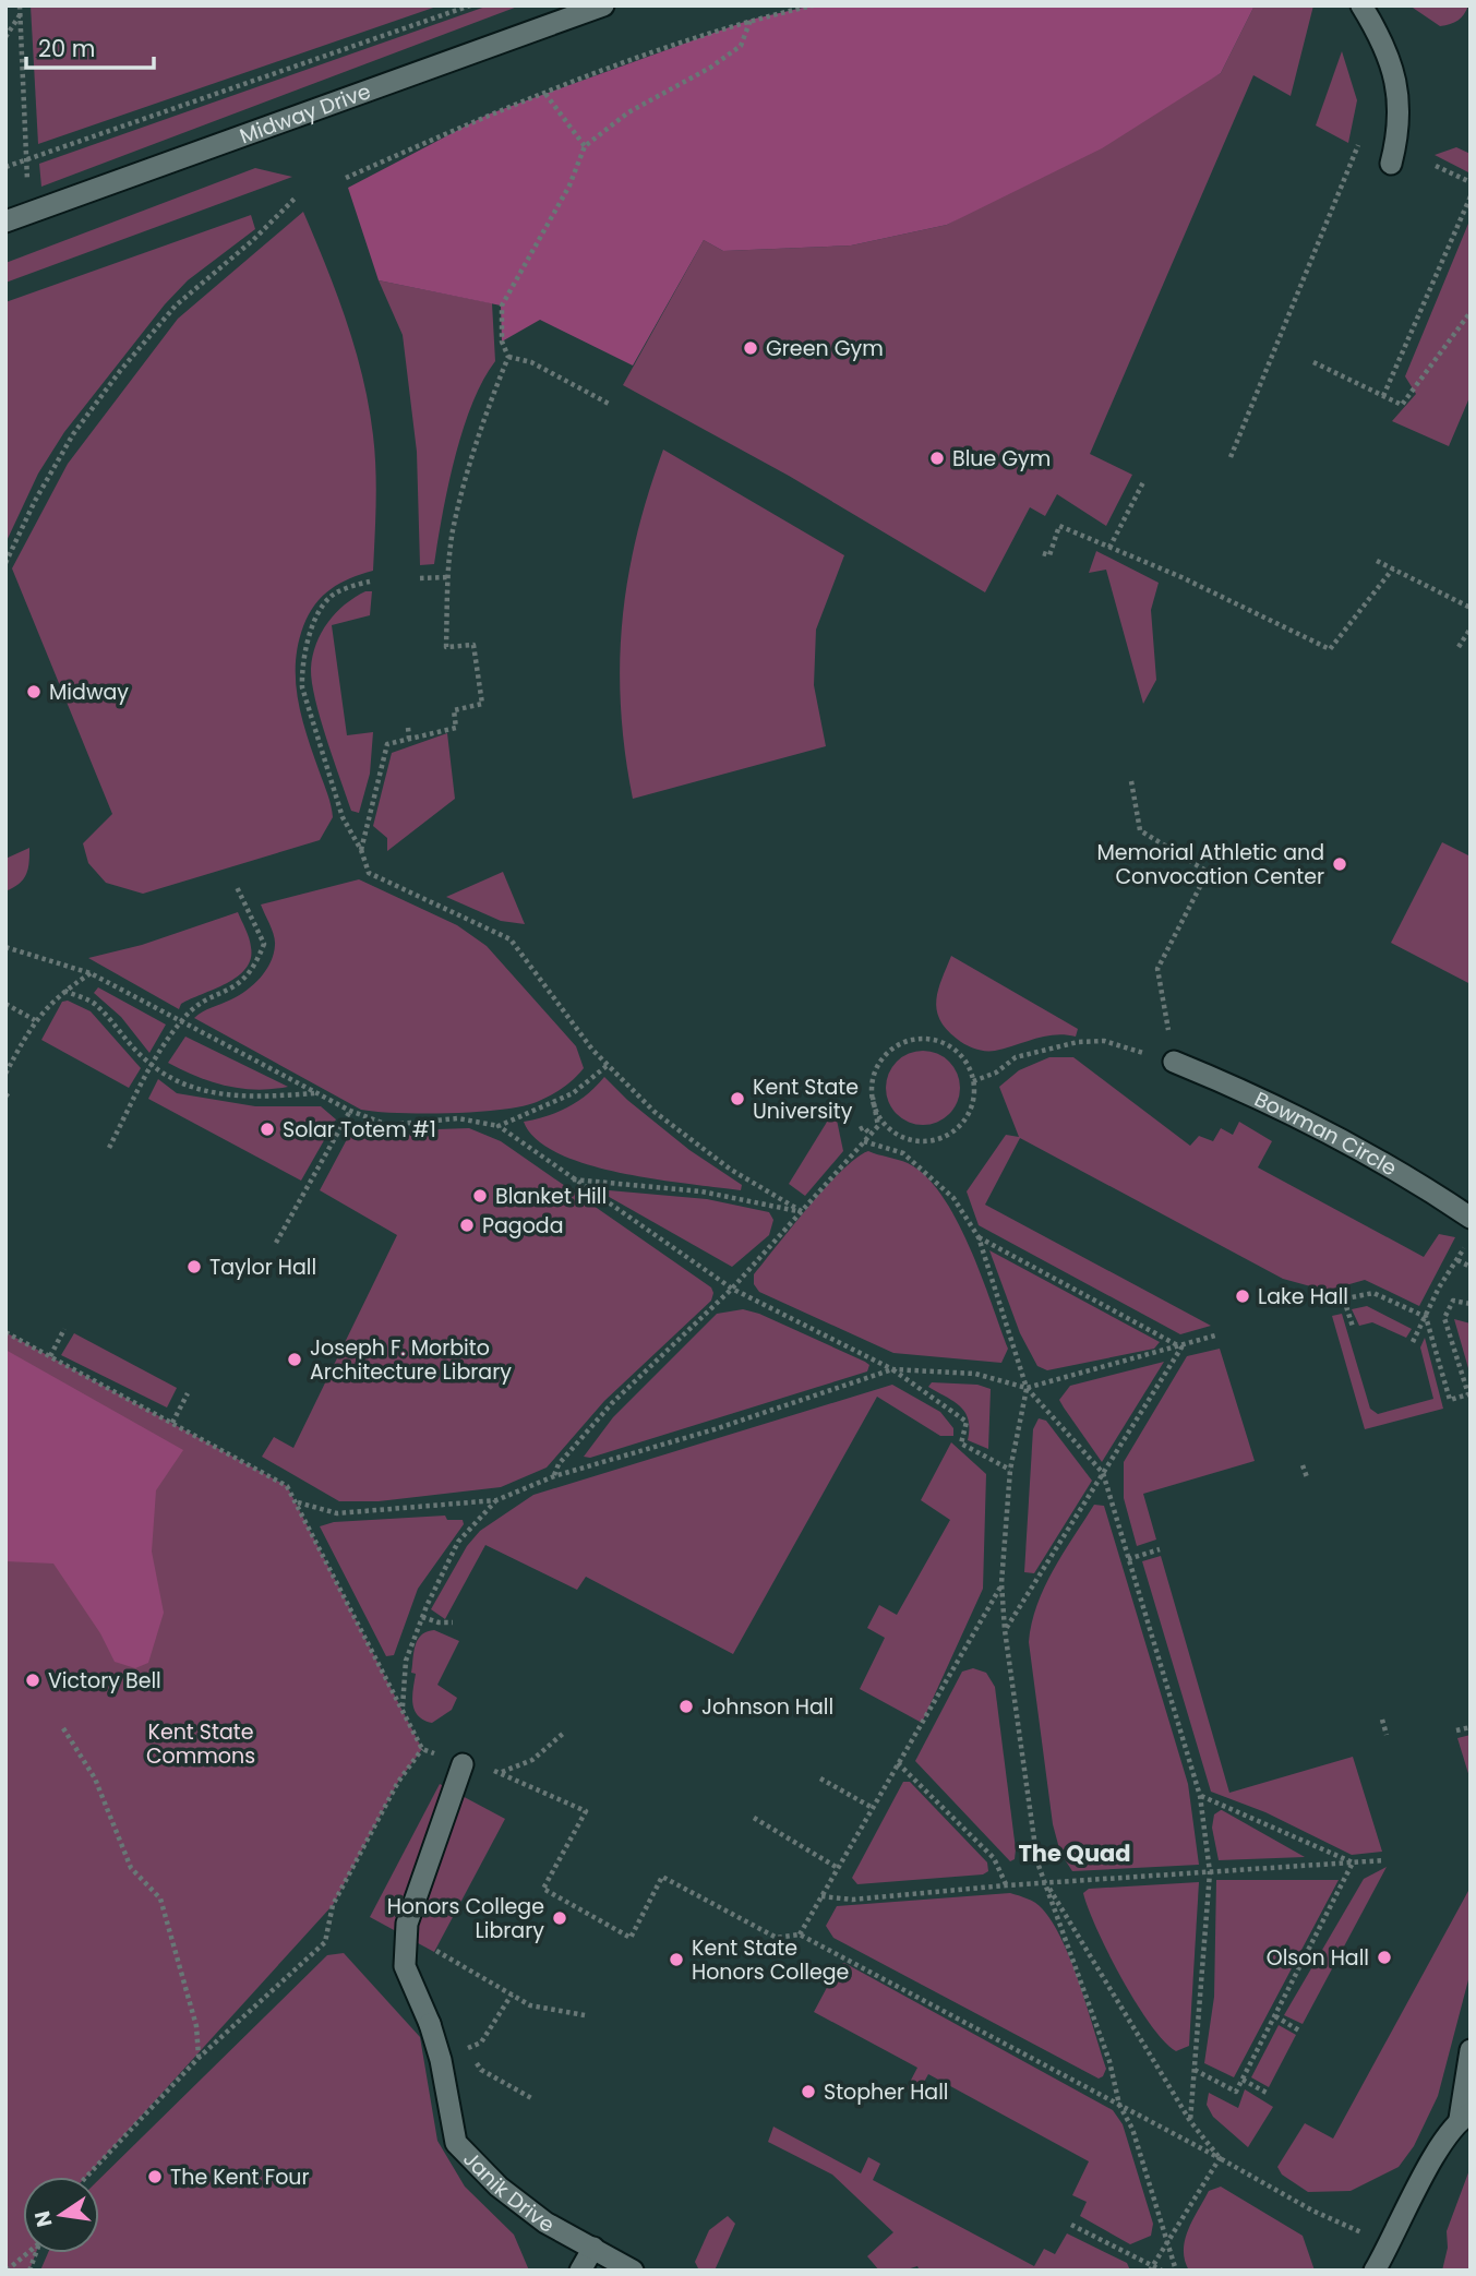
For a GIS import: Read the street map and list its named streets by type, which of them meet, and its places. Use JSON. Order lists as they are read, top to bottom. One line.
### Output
{"streets":{"street":["Midway Drive","Bowman Circle","Janik Drive"]},"districts":["The Quad"],"parks":["Kent State Commons"],"places":["Green Gym","Blue Gym","Midway","Memorial Athletic and Convocation Center","Kent State University","Solar Totem #1","Blanket Hill","Pagoda","Taylor Hall","Lake Hall","Joseph F. Morbito Architecture Library","Victory Bell","Johnson Hall","Honors College Library","Olson Hall","Kent State Honors College","Stopher Hall","The Kent Four"],"scale_bar":"20 m","north":"left"}
